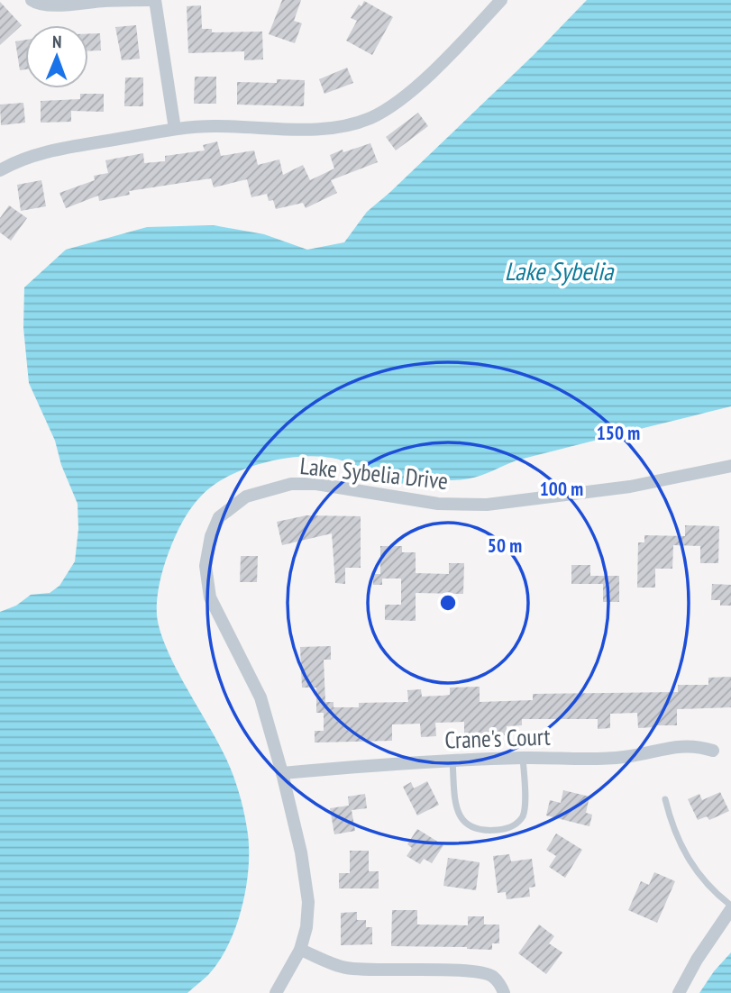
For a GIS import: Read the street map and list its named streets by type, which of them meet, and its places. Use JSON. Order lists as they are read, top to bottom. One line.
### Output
{"streets":{"street":["Lake Sybelia Drive","Crane's Court"]},"crossings":[["Lake Sybelia Drive","Crane's Court"]],"water":["Lake Sybelia"],"north":"top","rings":["150 m","100 m","50 m"]}
